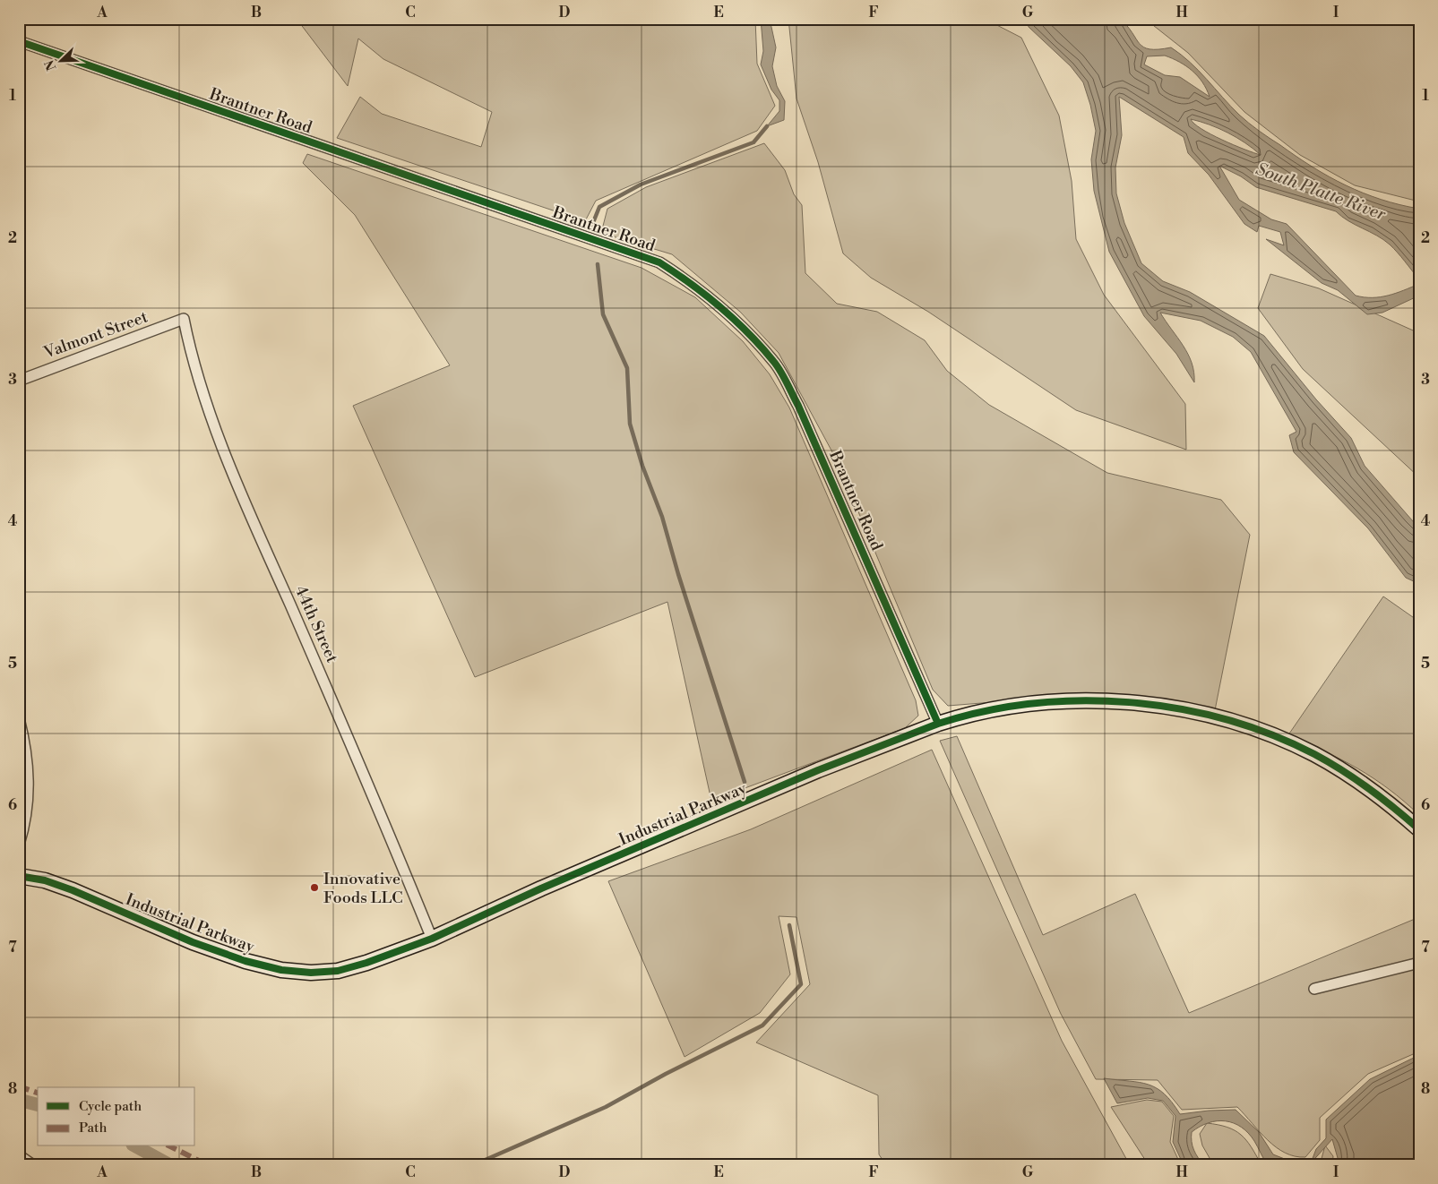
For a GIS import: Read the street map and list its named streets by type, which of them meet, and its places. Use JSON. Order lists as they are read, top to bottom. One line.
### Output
{"streets":{"street":["Brantner Road","Valmont Street","44th Street","Industrial Parkway"]},"crossings":[["Brantner Road","Industrial Parkway"],["Valmont Street","44th Street"],["44th Street","Industrial Parkway"]],"water":["South Platte River"],"places":["Innovative Foods LLC"],"legend":["Cycle path","Path"],"north":"bottom left","grid":{"columns":["A","B","C","D","E","F","G","H","I"],"rows":["1","2","3","4","5","6","7","8"]}}
